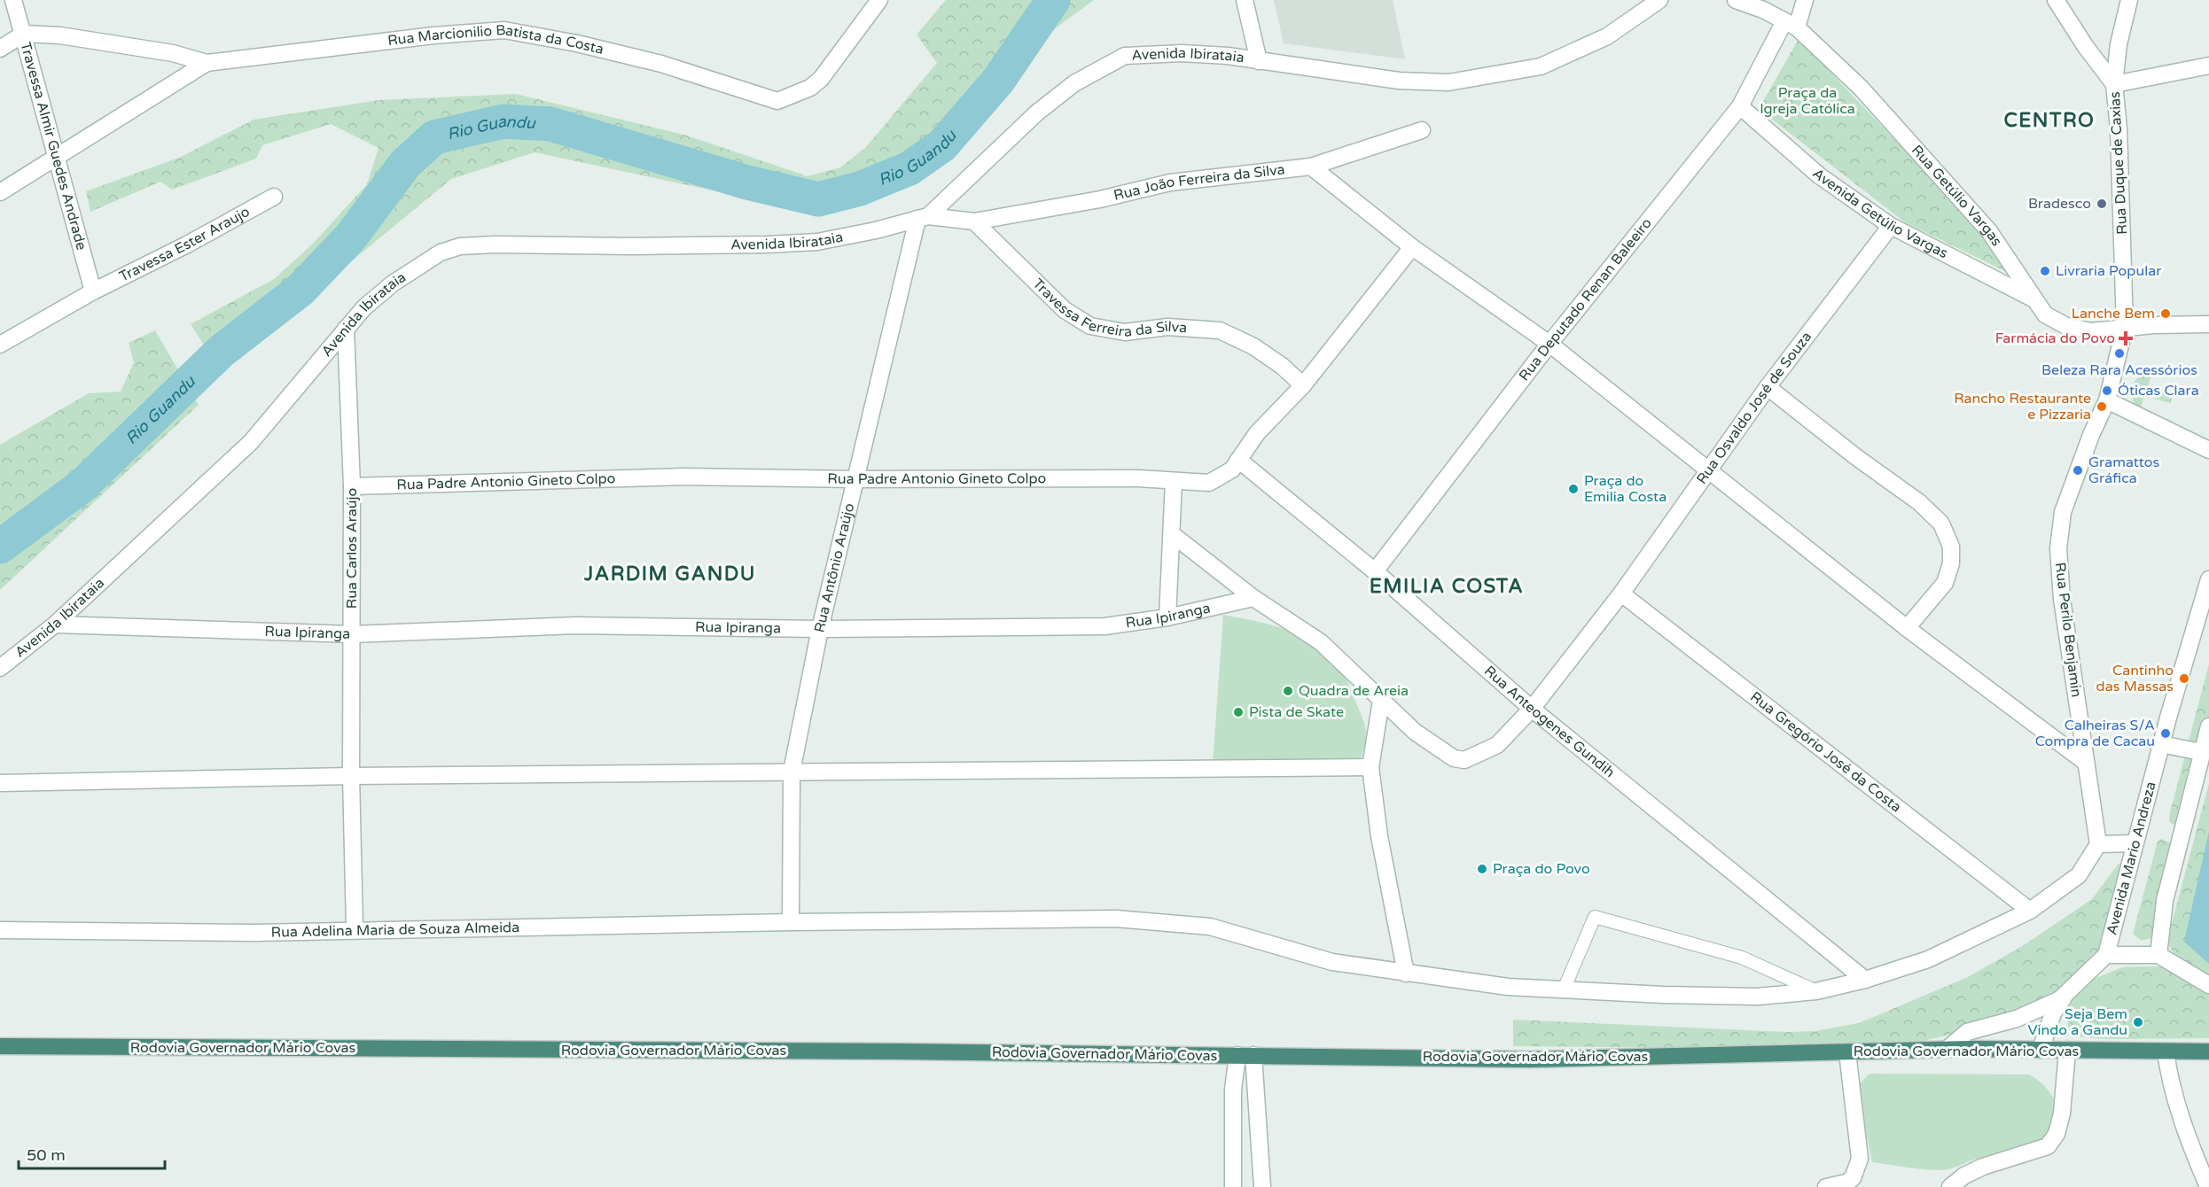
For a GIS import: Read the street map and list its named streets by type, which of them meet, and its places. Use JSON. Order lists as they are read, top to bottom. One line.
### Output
{"streets":{"highway":["Rodovia Governador Mário Covas"],"street":["Rua Marcionilio Batista da Costa","Avenida Ibirataia","Travessa Almir Guedes Andrade","Rua Duque de Caxias","Rua João Ferreira da Silva","Rua Getúlio Vargas","Avenida Getúlio Vargas","Travessa Ester Araujo","Rua Deputado Renan Baleeiro","Travessa Ferreira da Silva","Rua Osvaldo José de Souza","Rua Padre Antonio Gineto Colpo","Rua Carlos Araújo","Rua Antônio Araújo","Rua Ipiranga","Rua Perilo Benjamin","Rua Anteogenes Gundih","Rua Gregório José da Costa","Avenida Mario Andreza","Rua Adelina Maria de Souza Almeida"]},"crossings":[["Avenida Ibirataia","Rua Carlos Araújo"],["Avenida Ibirataia","Rua Antônio Araújo"],["Avenida Ibirataia","Rua Ipiranga"],["Travessa Almir Guedes Andrade","Travessa Ester Araujo"],["Rua Duque de Caxias","Rua Getúlio Vargas"],["Rua Duque de Caxias","Rua Perilo Benjamin"],["Rua João Ferreira da Silva","Travessa Ferreira da Silva"],["Rua Getúlio Vargas","Avenida Getúlio Vargas"],["Rua Getúlio Vargas","Rua Deputado Renan Baleeiro"],["Rua Getúlio Vargas","Rua Perilo Benjamin"],["Avenida Getúlio Vargas","Rua Deputado Renan Baleeiro"],["Avenida Getúlio Vargas","Rua Osvaldo José de Souza"],["Rua Deputado Renan Baleeiro","Rua Anteogenes Gundih"],["Travessa Ferreira da Silva","Rua Padre Antonio Gineto Colpo"],["Rua Osvaldo José de Souza","Rua Anteogenes Gundih"],["Rua Osvaldo José de Souza","Rua Gregório José da Costa"],["Rua Padre Antonio Gineto Colpo","Rua Carlos Araújo"],["Rua Padre Antonio Gineto Colpo","Rua Antônio Araújo"],["Rua Padre Antonio Gineto Colpo","Rua Anteogenes Gundih"],["Rua Carlos Araújo","Rua Ipiranga"],["Rua Carlos Araújo","Rua Adelina Maria de Souza Almeida"],["Rua Antônio Araújo","Rua Ipiranga"],["Rua Antônio Araújo","Rua Adelina Maria de Souza Almeida"],["Rua Anteogenes Gundih","Rua Adelina Maria de Souza Almeida"],["Rua Gregório José da Costa","Rua Adelina Maria de Souza Almeida"],["Avenida Mario Andreza","Rodovia Governador Mário Covas"]],"districts":["CENTRO","JARDIM GANDU","EMILIA COSTA"],"water":["Rio Guandu"],"parks":["Praça da Igreja Católica"],"places":{"other":["Bradesco","Livraria Popular","Lanche Bem","Beleza Rara Acessórios","Óticas Clara","Rancho Restaurante e Pizzaria","Gramattos Gráfica","Praça do Emilia Costa","Cantinho das Massas","Quadra de Areia","Pista de Skate","Calheiras S/A Compra de Cacau","Praça do Povo","Seja Bem Vindo a Gandu"],"health":["Farmácia do Povo"]},"scale_bar":"50 m"}
